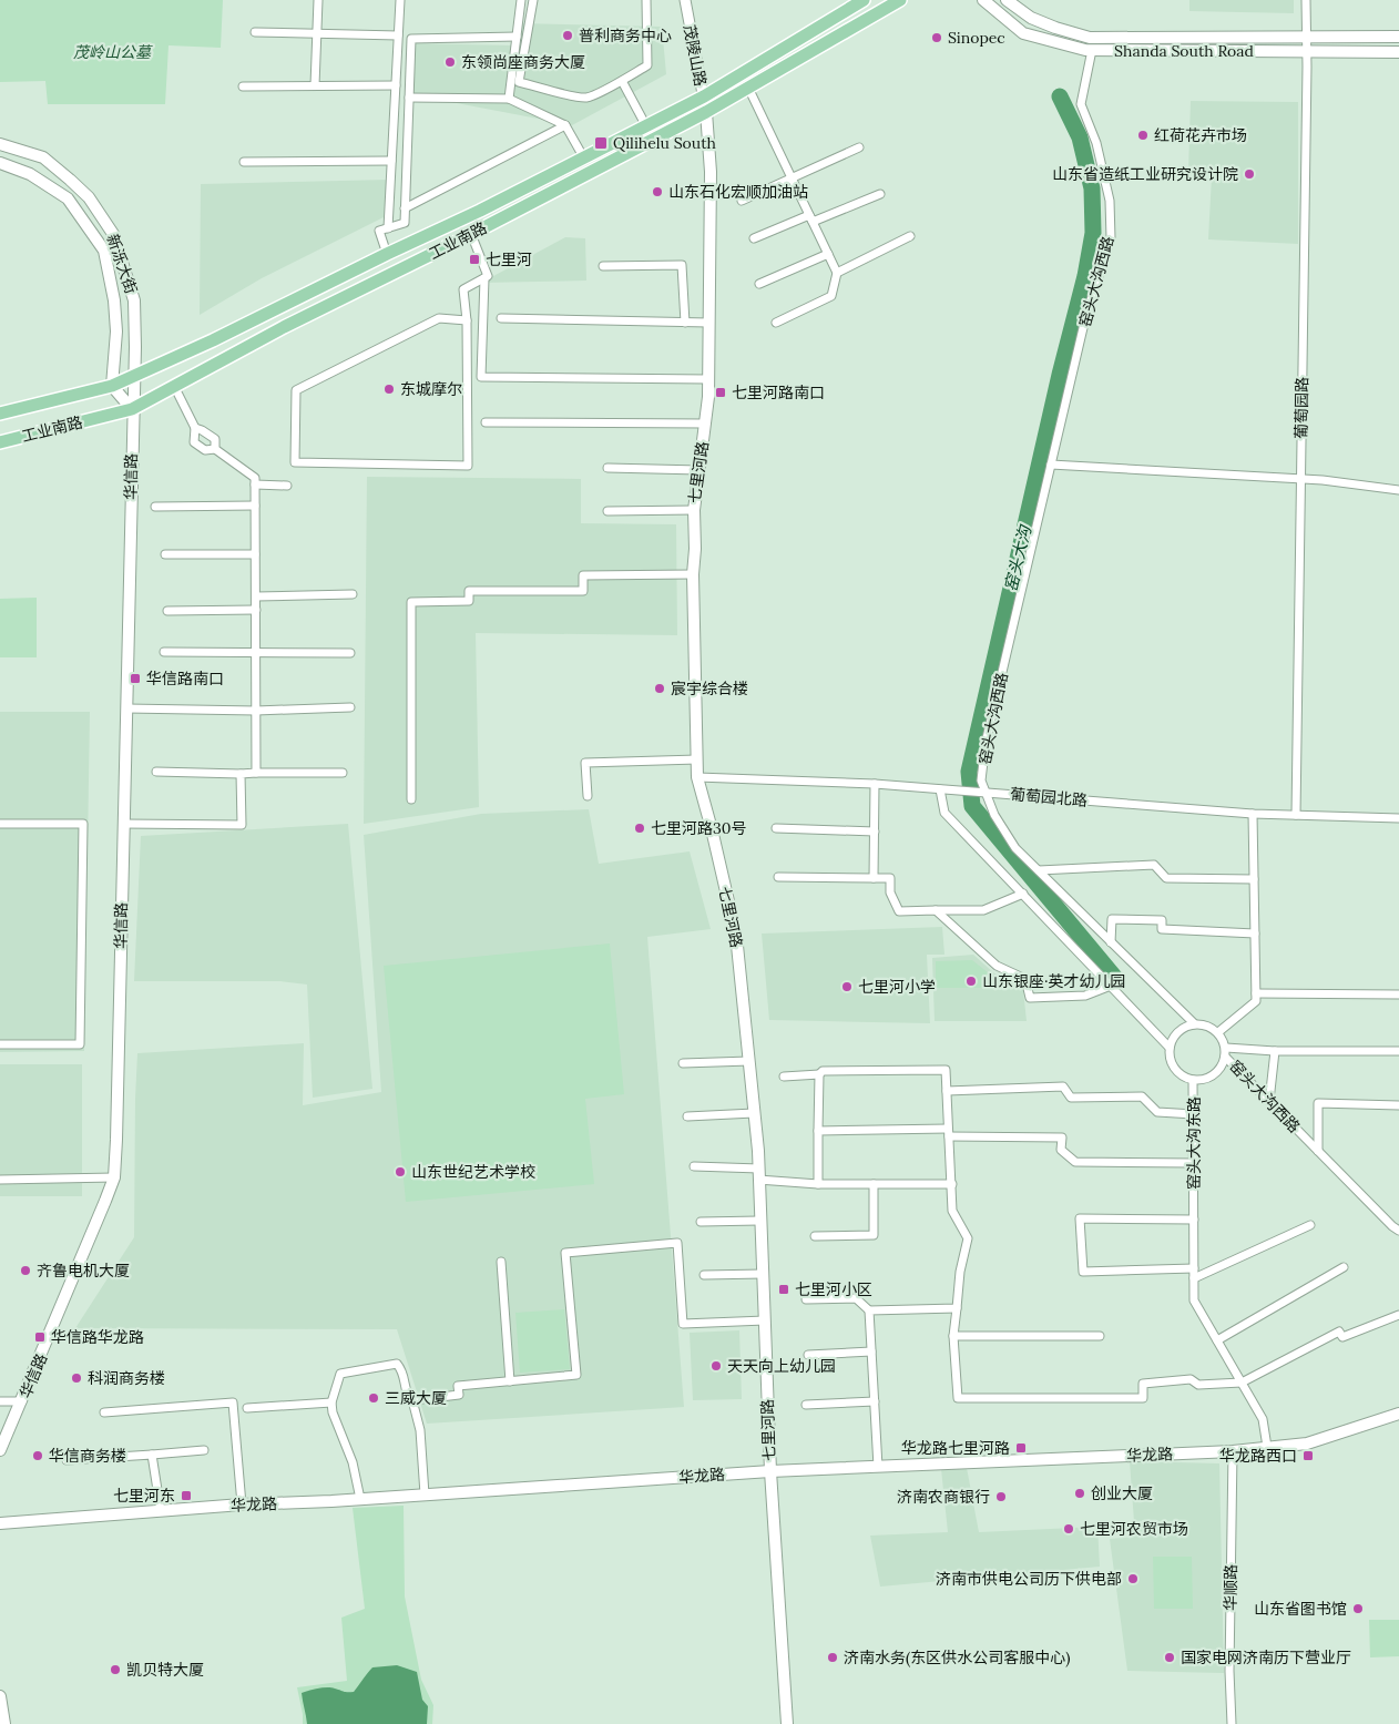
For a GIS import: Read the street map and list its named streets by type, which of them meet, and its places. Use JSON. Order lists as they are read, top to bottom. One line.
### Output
{"streets":{"main road":["Shanda South Road","工业南路","新泺大街","七里河路","华信路","华龙路"],"street":["茂陵山路","窑头大沟西路","葡萄园路","葡萄园北路","窑头大沟东路","华顺路"]},"crossings":[["Shanda South Road","窑头大沟西路"],["Shanda South Road","葡萄园路"],["茂陵山路","工业南路"],["茂陵山路","七里河路"],["工业南路","新泺大街"],["工业南路","七里河路"],["工业南路","华信路"],["新泺大街","华信路"],["窑头大沟西路","葡萄园北路"],["窑头大沟西路","窑头大沟东路"],["葡萄园路","葡萄园北路"],["七里河路","葡萄园北路"],["七里河路","华龙路"],["葡萄园北路","窑头大沟东路"],["窑头大沟东路","华龙路"],["华龙路","华顺路"]],"water":["窑头大沟"],"parks":["茂岭山公墓"],"places":{"other":["普利商务中心","Sinopec","东领尚座商务大厦","红荷花卉市场","山东省造纸工业研究设计院","山东石化宏顺加油站","东城摩尔","宸宇综合楼","七里河路30号","山东银座·英才幼儿园","七里河小学","山东世纪艺术学校","齐鲁电机大厦","天天向上幼儿园","科润商务楼","三威大厦","华信商务楼","创业大厦","济南农商银行","七里河农贸市场","济南市供电公司历下供电部","山东省图书馆","济南水务(东区供水公司客服中心)","国家电网济南历下营业厅","凯贝特大厦"],"transit":["Qilihelu South","七里河","七里河路南口","华信路南口","七里河小区","华信路华龙路","华龙路七里河路","华龙路西口","七里河东"]}}
